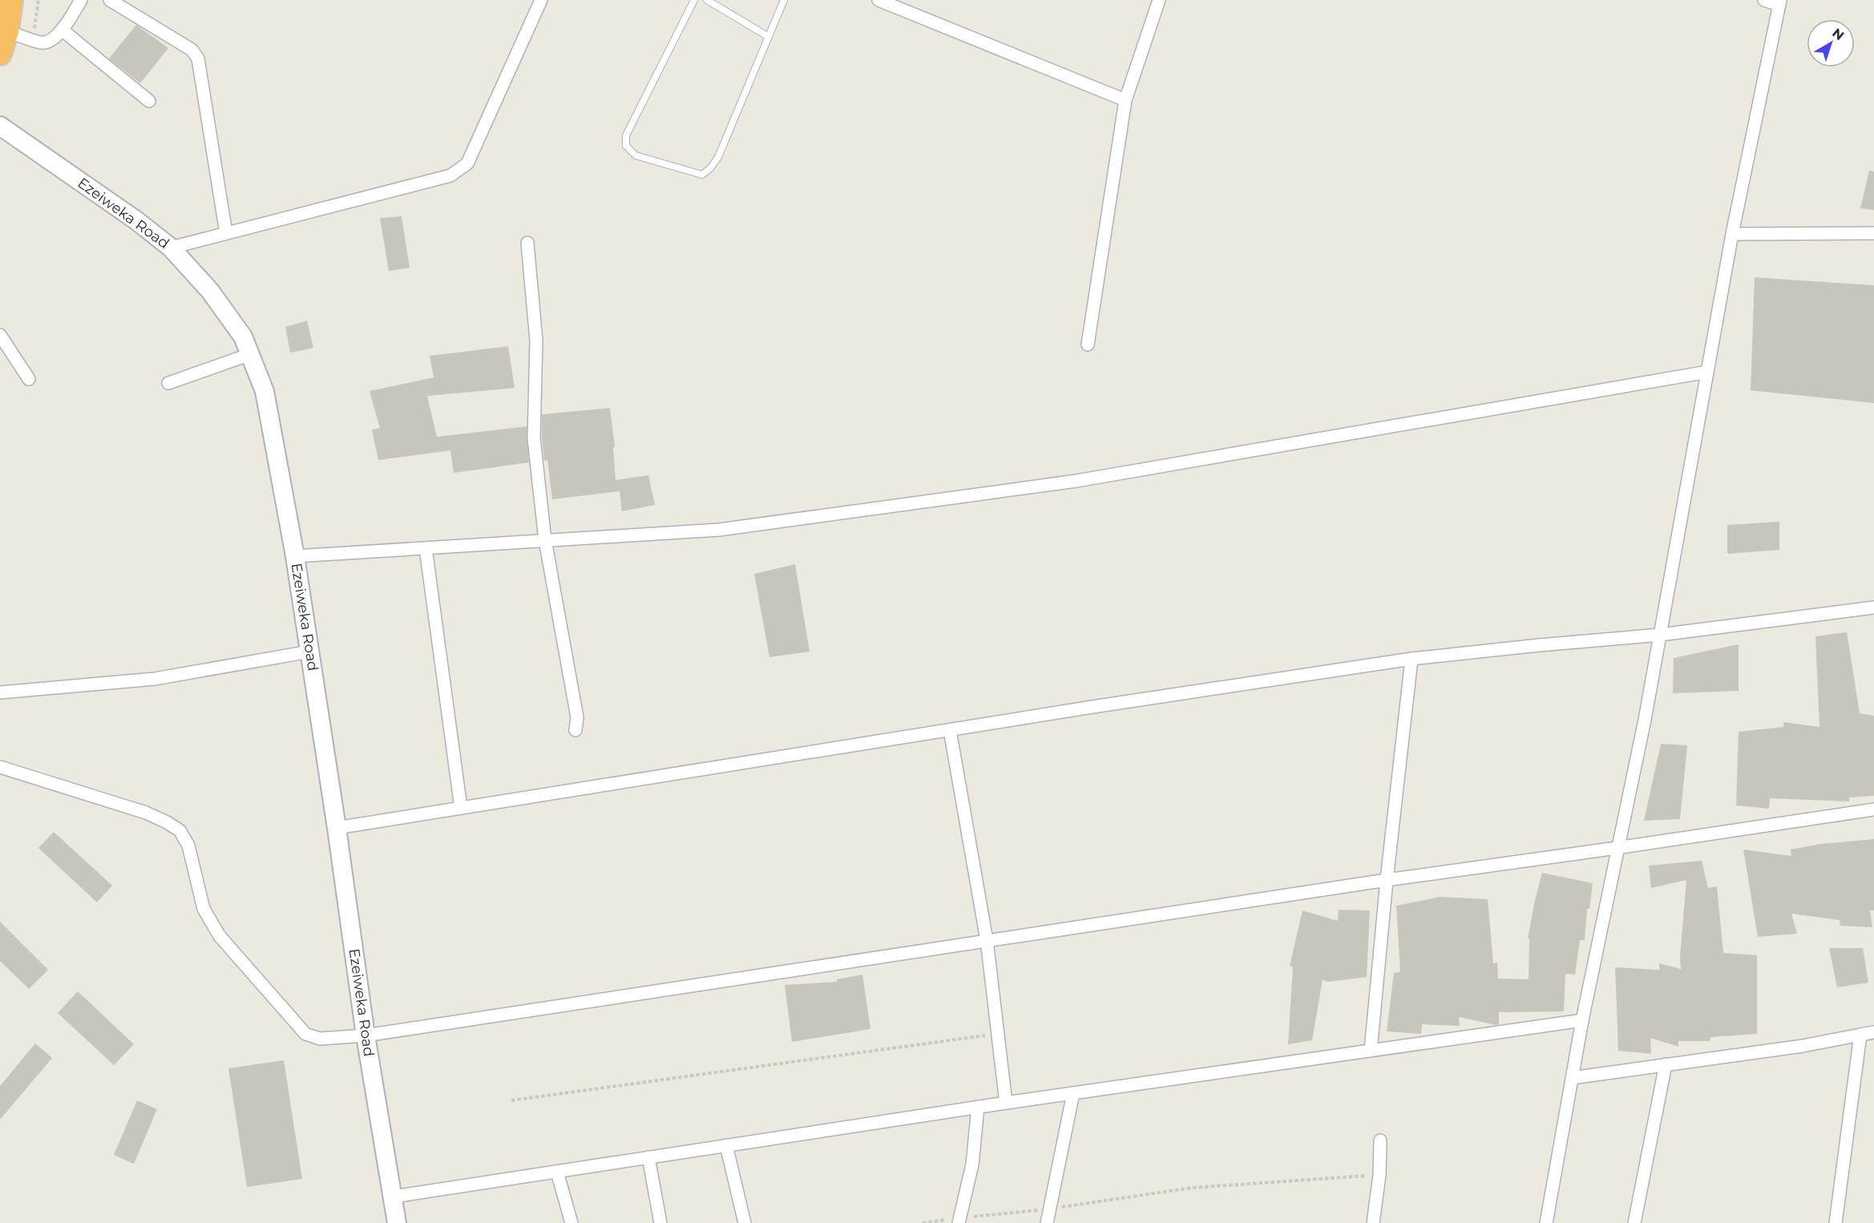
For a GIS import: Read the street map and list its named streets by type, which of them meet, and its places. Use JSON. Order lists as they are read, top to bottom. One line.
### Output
{"streets":{"main road":["Ezeiweka Road"]},"north":"top right"}
